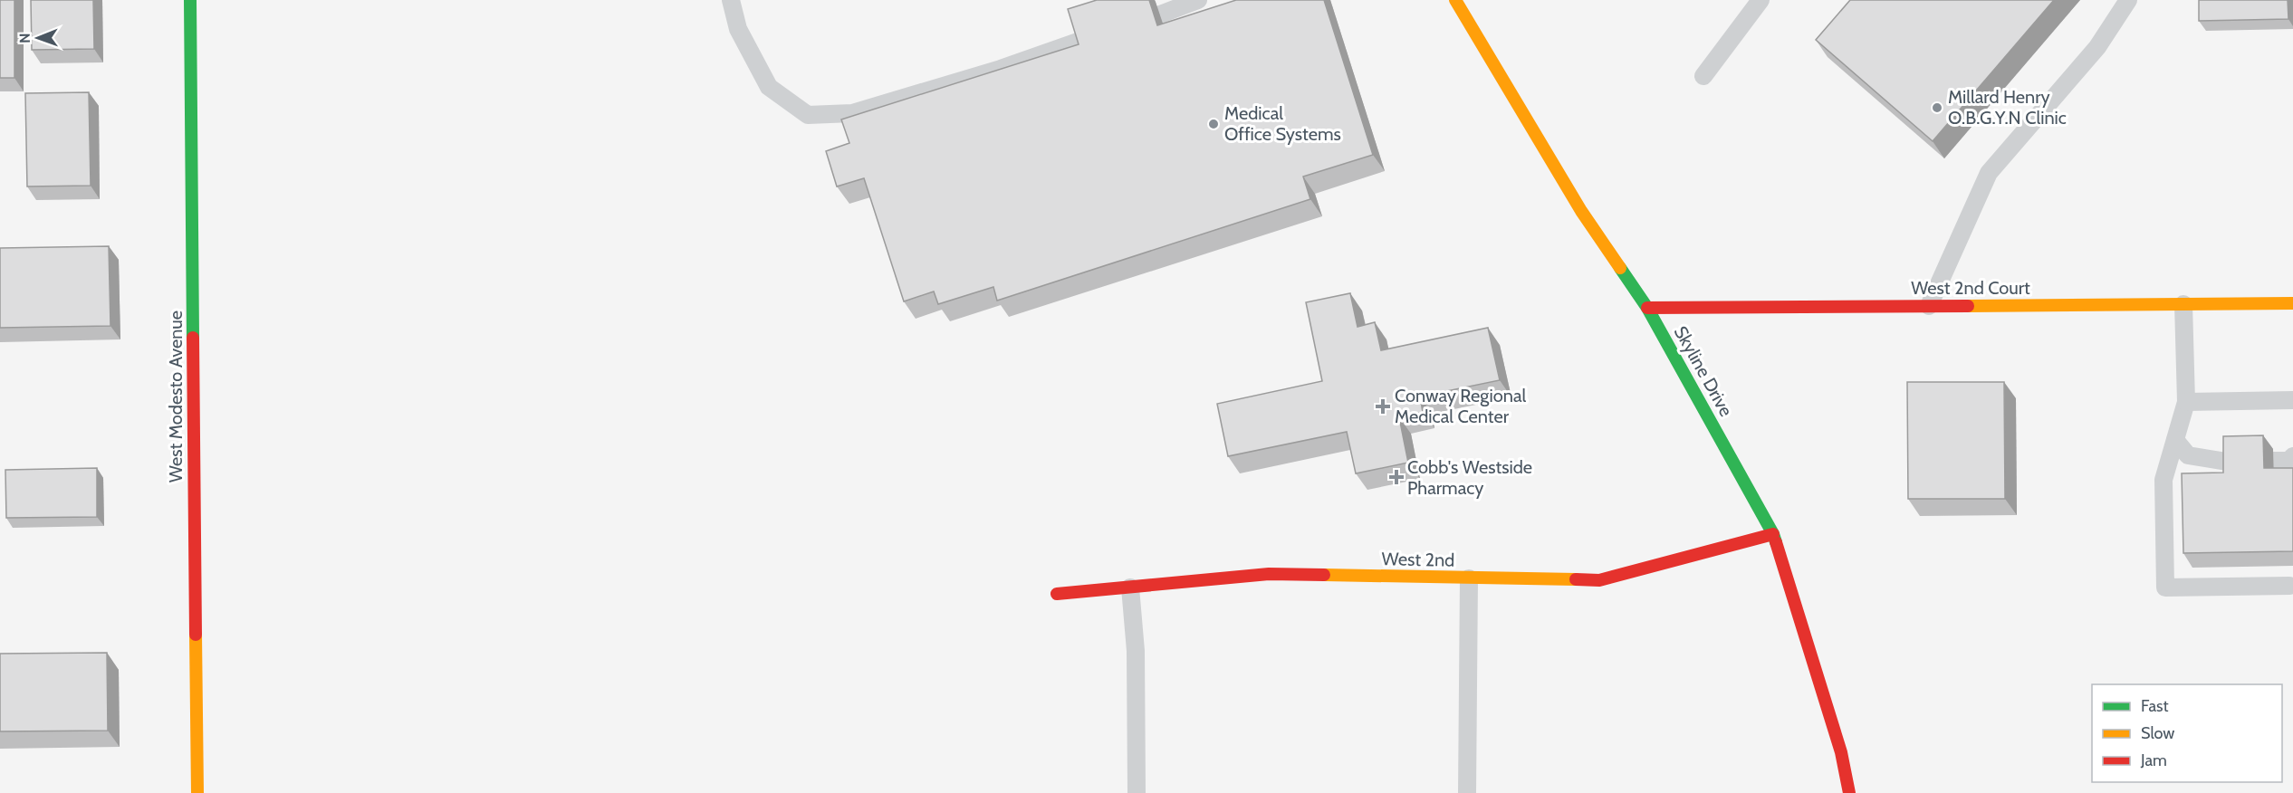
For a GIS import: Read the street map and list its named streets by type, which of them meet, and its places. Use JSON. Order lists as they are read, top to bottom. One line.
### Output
{"streets":{"street":["West 2nd Court","Skyline Drive","West Modesto Avenue","West 2nd"]},"crossings":[["West 2nd Court","Skyline Drive"],["Skyline Drive","West 2nd"]],"places":{"other":["Millard Henry O.B.G.Y.N Clinic","Medical Office Systems"],"health":["Conway Regional Medical Center","Cobb's Westside Pharmacy"]},"legend":["Fast","Slow","Jam"],"north":"left"}
